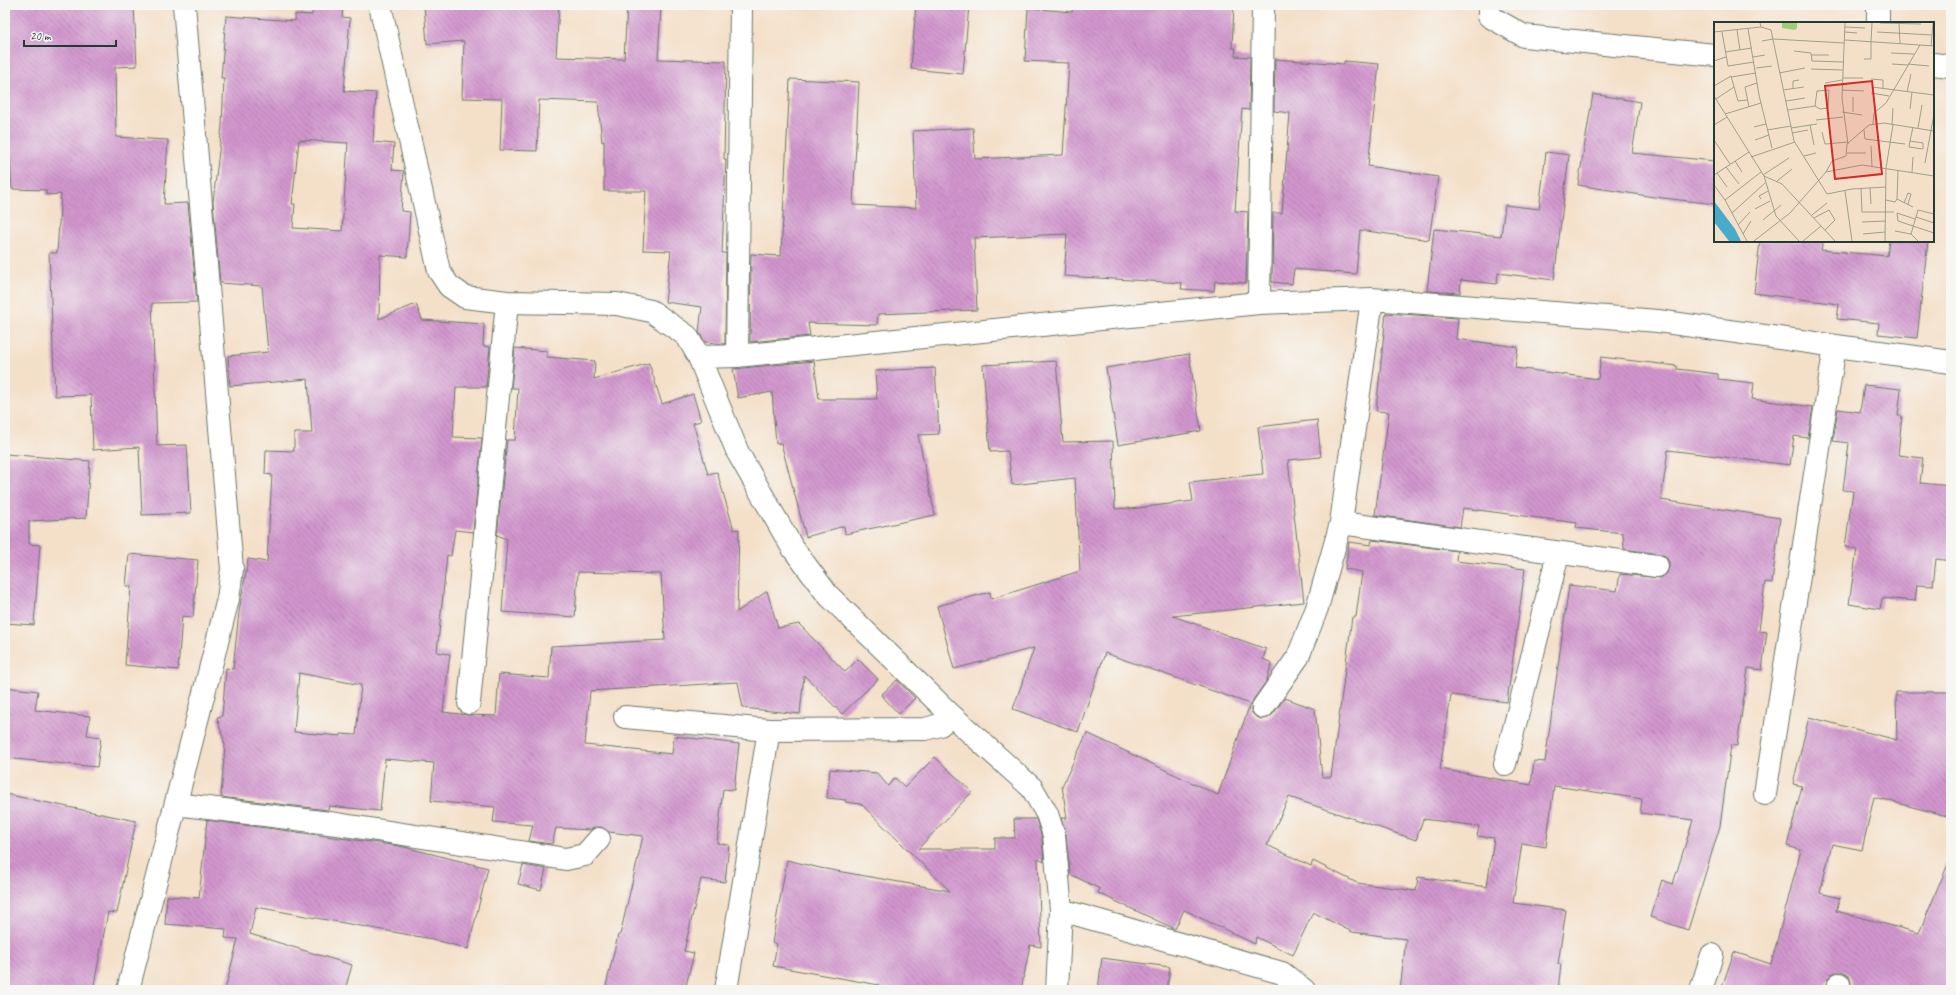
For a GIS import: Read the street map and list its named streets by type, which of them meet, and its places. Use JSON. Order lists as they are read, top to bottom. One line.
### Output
{"scale_bar":"20 m"}
